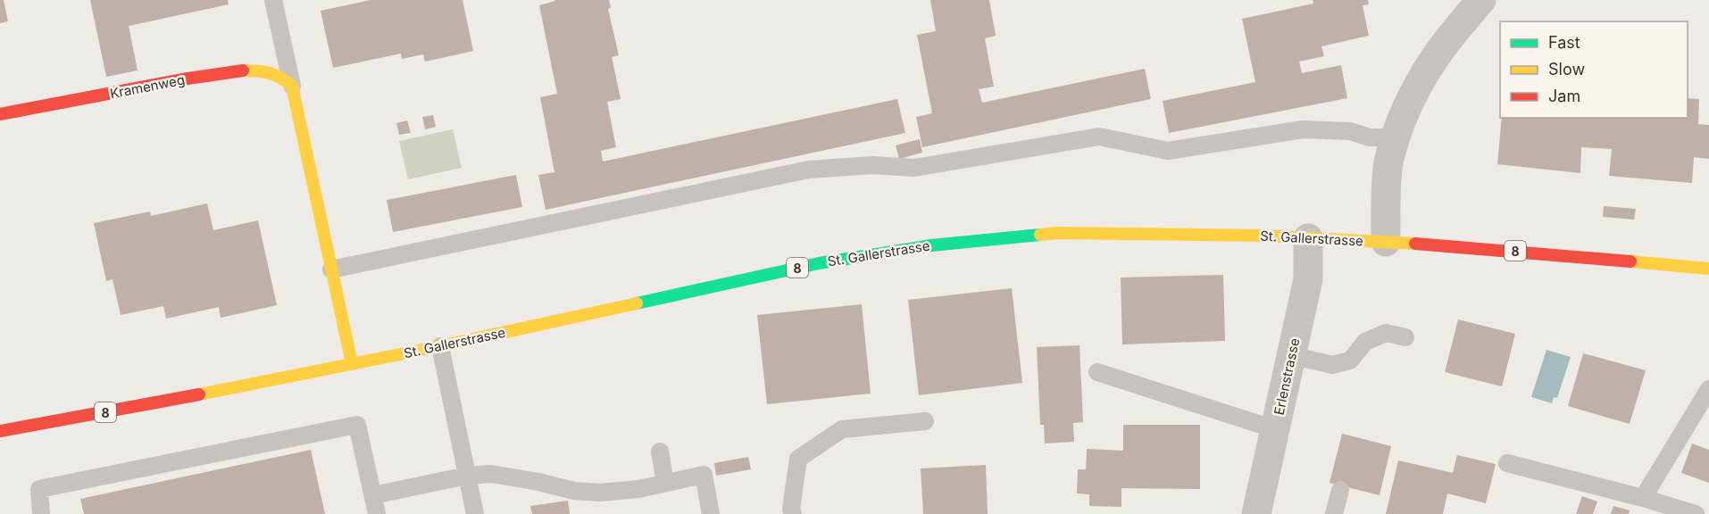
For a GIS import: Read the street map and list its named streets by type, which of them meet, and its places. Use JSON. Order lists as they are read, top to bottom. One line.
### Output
{"streets":{"main road":["Kramenweg","St. Gallerstrasse","8"],"street":["Erlenstrasse"]},"crossings":[["St. Gallerstrasse","Erlenstrasse"]],"legend":["Fast","Slow","Jam"]}
